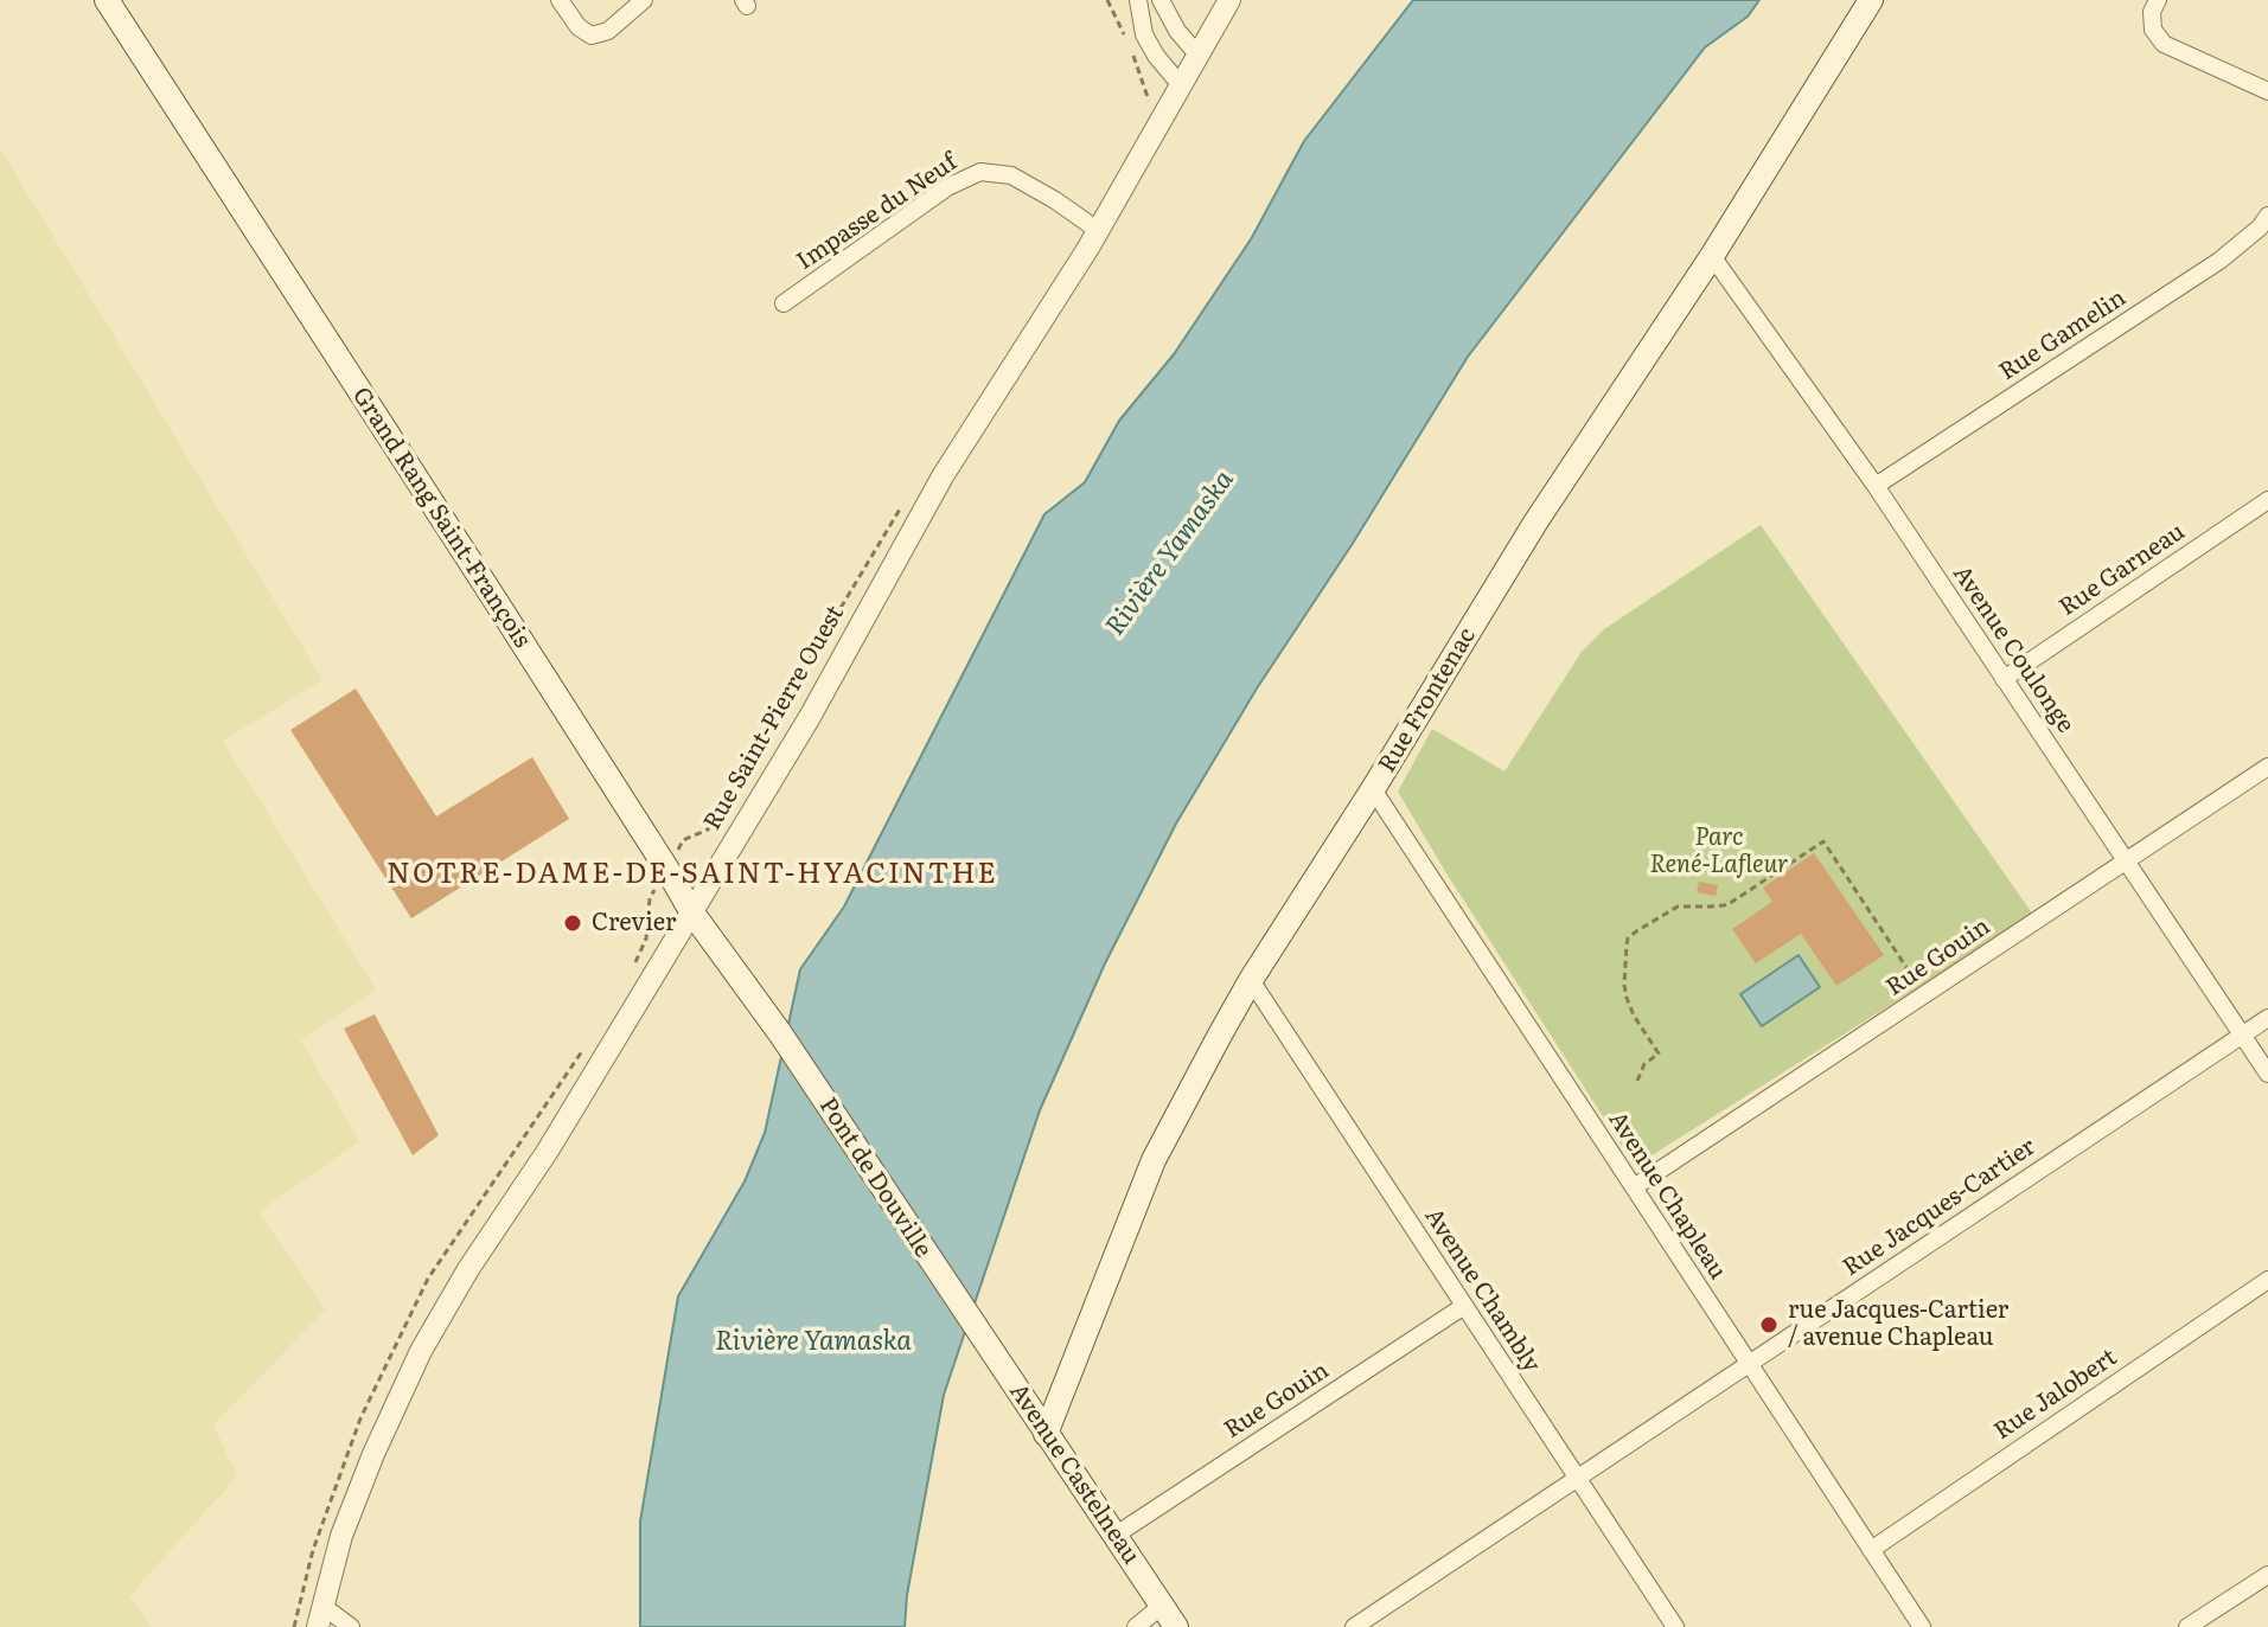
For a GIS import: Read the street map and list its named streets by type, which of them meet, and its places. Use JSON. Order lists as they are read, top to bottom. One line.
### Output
{"streets":{"main road":["Grand Rang Saint-François","Rue Frontenac","Pont de Douville","Avenue Castelneau"],"street":["Impasse du Neuf","Rue Gamelin","Rue Garneau","Avenue Coulonge","Rue Saint-Pierre Ouest","Rue Gouin","Avenue Chapleau","Rue Jacques-Cartier","Avenue Chambly","Rue Jalobert"]},"crossings":[["Impasse du Neuf","Rue Saint-Pierre Ouest"],["Rue Gamelin","Avenue Coulonge"],["Grand Rang Saint-François","Rue Saint-Pierre Ouest"],["Grand Rang Saint-François","Pont de Douville"],["Rue Garneau","Avenue Coulonge"],["Avenue Coulonge","Rue Frontenac"],["Avenue Coulonge","Rue Gouin"],["Avenue Coulonge","Rue Jacques-Cartier"],["Rue Frontenac","Avenue Chapleau"],["Rue Frontenac","Avenue Chambly"],["Rue Frontenac","Avenue Castelneau"],["Rue Gouin","Avenue Chapleau"],["Rue Gouin","Avenue Chambly"],["Rue Gouin","Avenue Castelneau"],["Pont de Douville","Avenue Castelneau"],["Avenue Chapleau","Rue Jacques-Cartier"],["Avenue Chapleau","Rue Jalobert"],["Rue Jacques-Cartier","Avenue Chambly"]],"districts":["NOTRE-DAME-DE-SAINT-HYACINTHE"],"water":["Rivière Yamaska"],"parks":["Parc René-Lafleur"],"places":["Crevier","rue Jacques-Cartier / avenue Chapleau"]}
